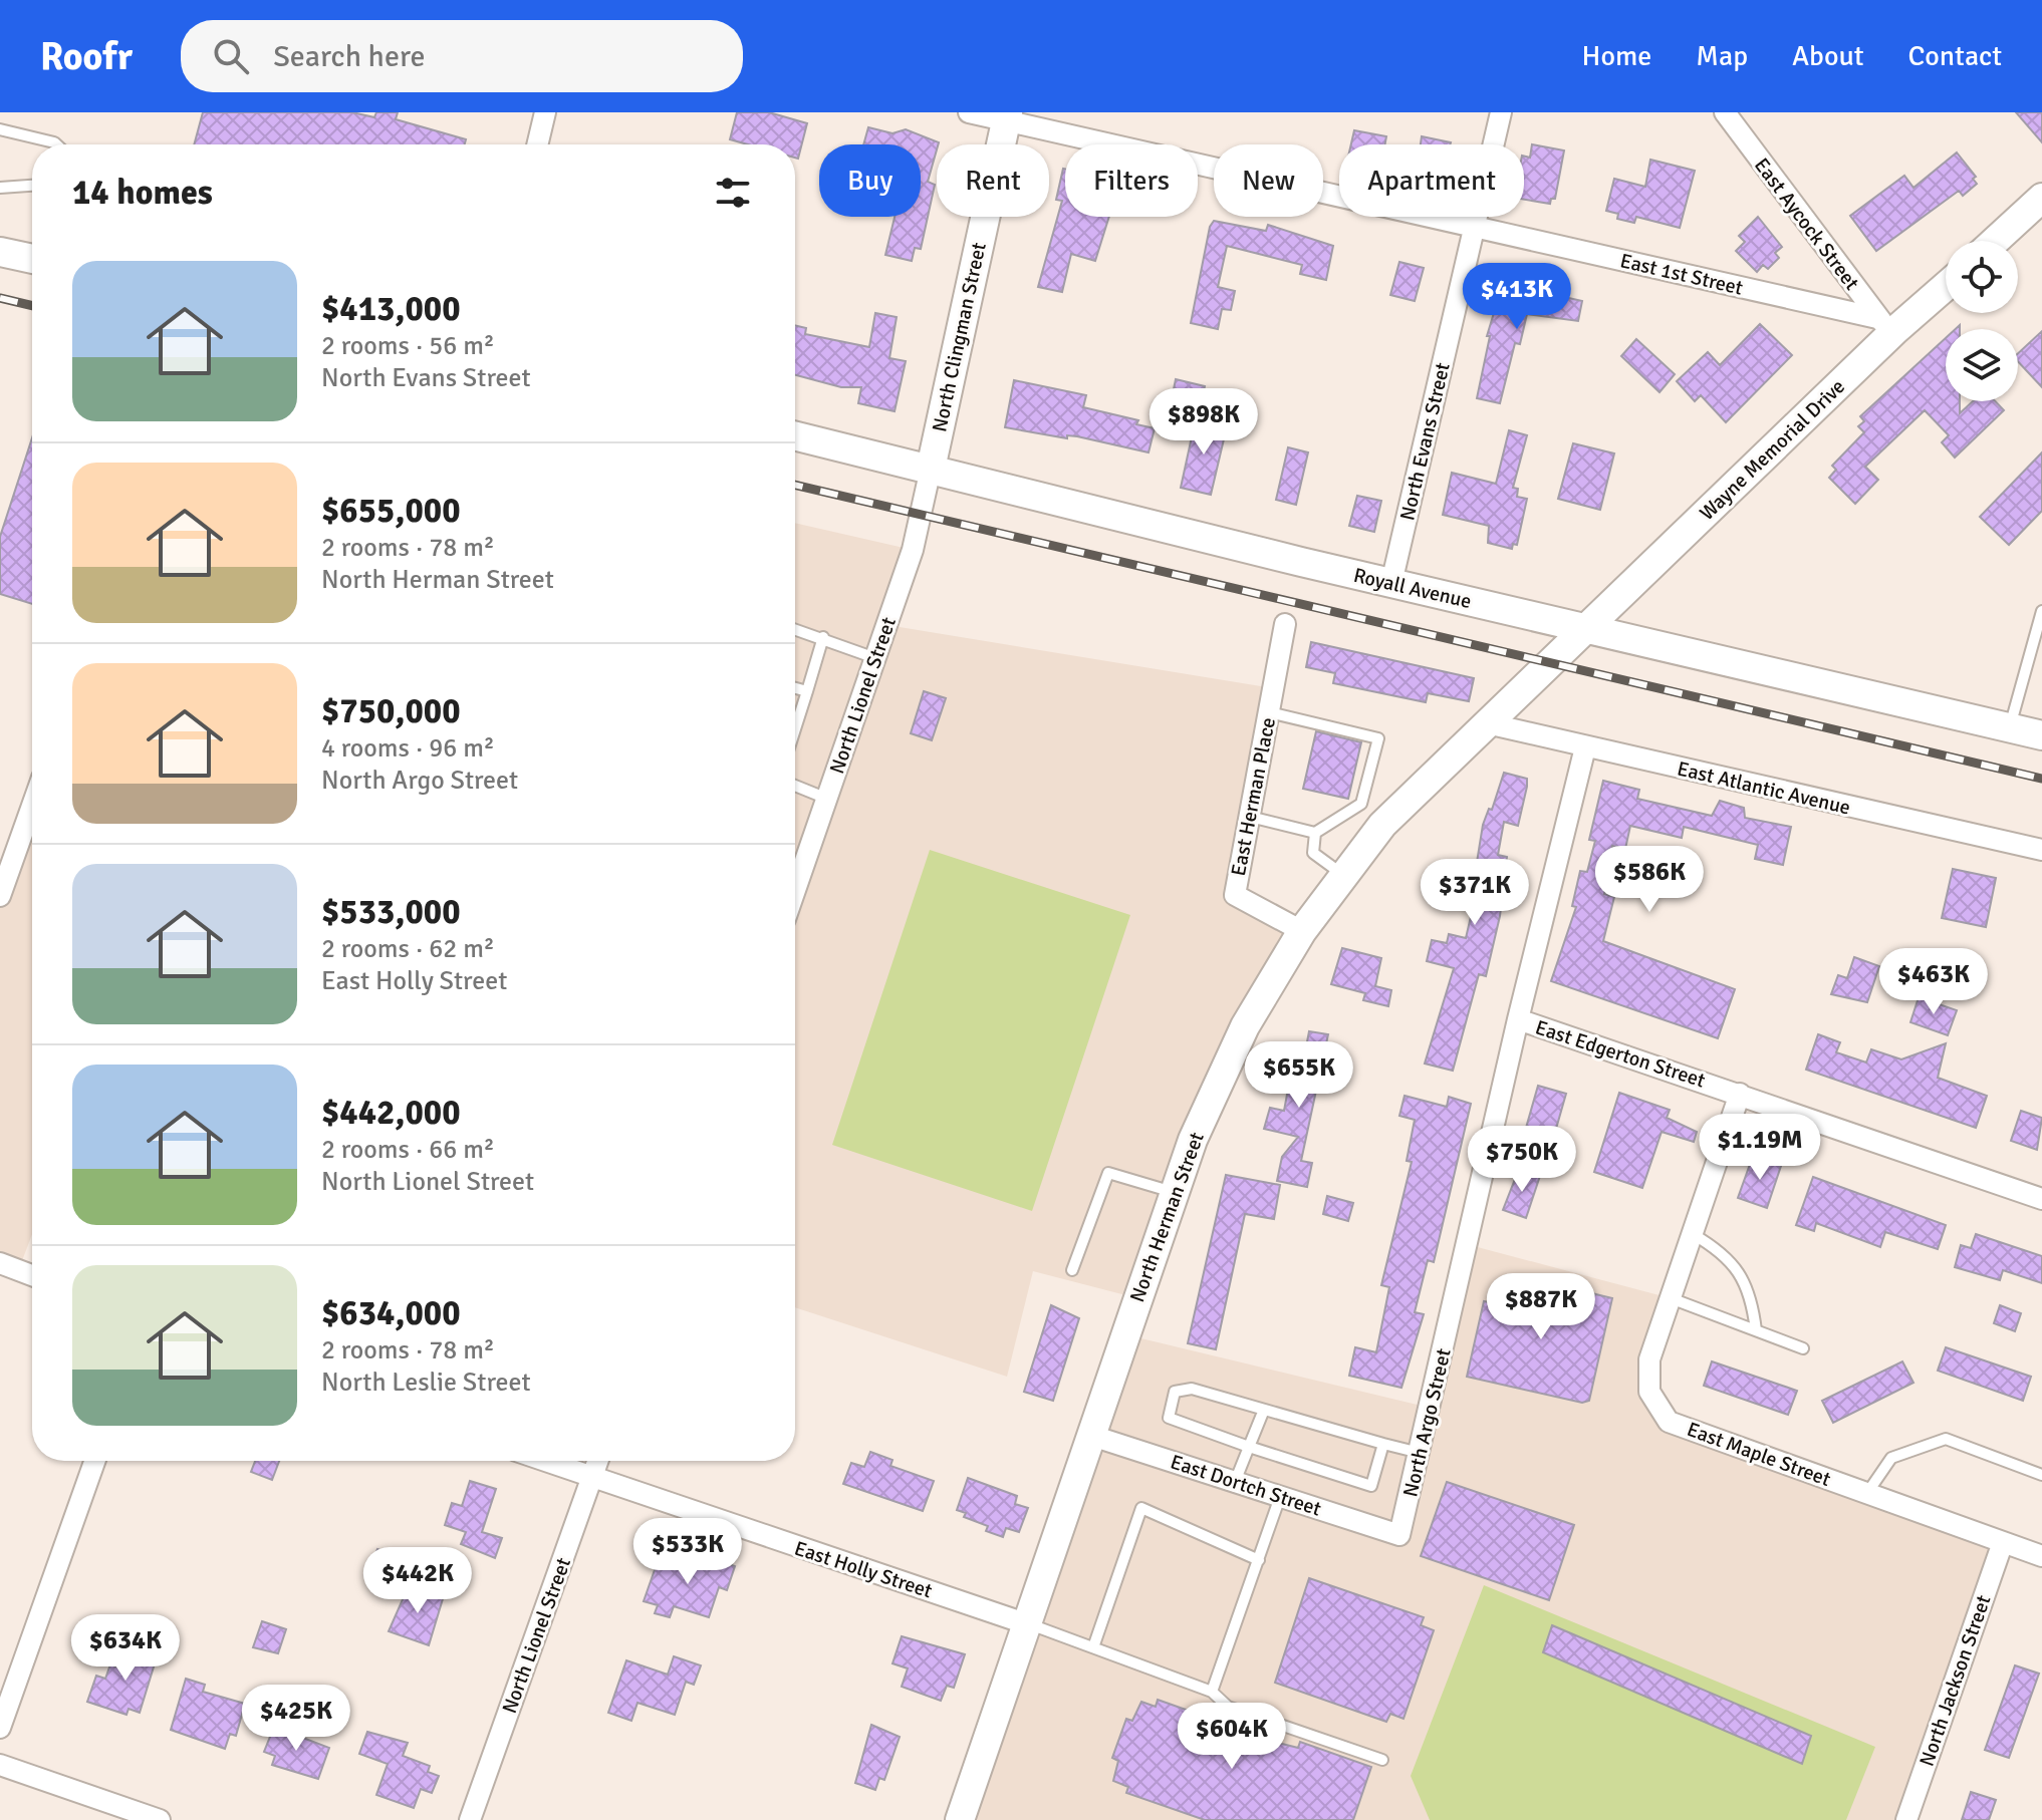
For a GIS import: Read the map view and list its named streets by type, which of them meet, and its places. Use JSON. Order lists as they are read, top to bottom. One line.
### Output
{"streets":{"main road":["North Clingman Street","Wayne Memorial Drive","Royall Avenue","North Herman Street"],"street":["East Aycock Street","East 1st Street","North Evans Street","North Lionel Street","East Atlantic Avenue","East Herman Place","East Edgerton Street","North Argo Street","East Maple Street","East Dortch Street","East Holly Street","North Jackson Street"]},"crossings":[["East Aycock Street","East 1st Street"],["East Aycock Street","Wayne Memorial Drive"],["East 1st Street","North Clingman Street"],["East 1st Street","North Evans Street"],["East 1st Street","Wayne Memorial Drive"],["North Clingman Street","Royall Avenue"],["North Clingman Street","North Lionel Street"],["North Evans Street","Royall Avenue"],["Wayne Memorial Drive","Royall Avenue"],["Wayne Memorial Drive","North Herman Street"],["Royall Avenue","North Lionel Street"],["Royall Avenue","North Herman Street"],["North Lionel Street","East Holly Street"],["East Atlantic Avenue","North Herman Street"],["East Atlantic Avenue","North Argo Street"],["East Herman Place","North Herman Street"],["East Edgerton Street","North Argo Street"],["East Edgerton Street","East Maple Street"],["North Herman Street","East Dortch Street"],["North Herman Street","East Holly Street"],["North Argo Street","East Dortch Street"],["East Maple Street","North Jackson Street"]],"page":{"header":"Roofr","search":"Search here","nav":["Home","Map","About","Contact"],"chip":["Buy","Rent","Filters","New","Apartment"],"heading":"14 homes","list":[{"name":"$413,000","note":"2 rooms · 56 m² · North Evans Street"},{"name":"$655,000","note":"2 rooms · 78 m² · North Herman Street"},{"name":"$750,000","note":"4 rooms · 96 m² · North Argo Street"},{"name":"$533,000","note":"2 rooms · 62 m² · East Holly Street"},{"name":"$442,000","note":"2 rooms · 66 m² · North Lionel Street"},{"name":"$634,000","note":"2 rooms · 78 m² · North Leslie Street"}],"price":["$413K","$898K","$586K","$371K","$463K","$655K","$1.19M","$750K","$887K","$533K","$442K","$634K","$425K","$604K"]}}
